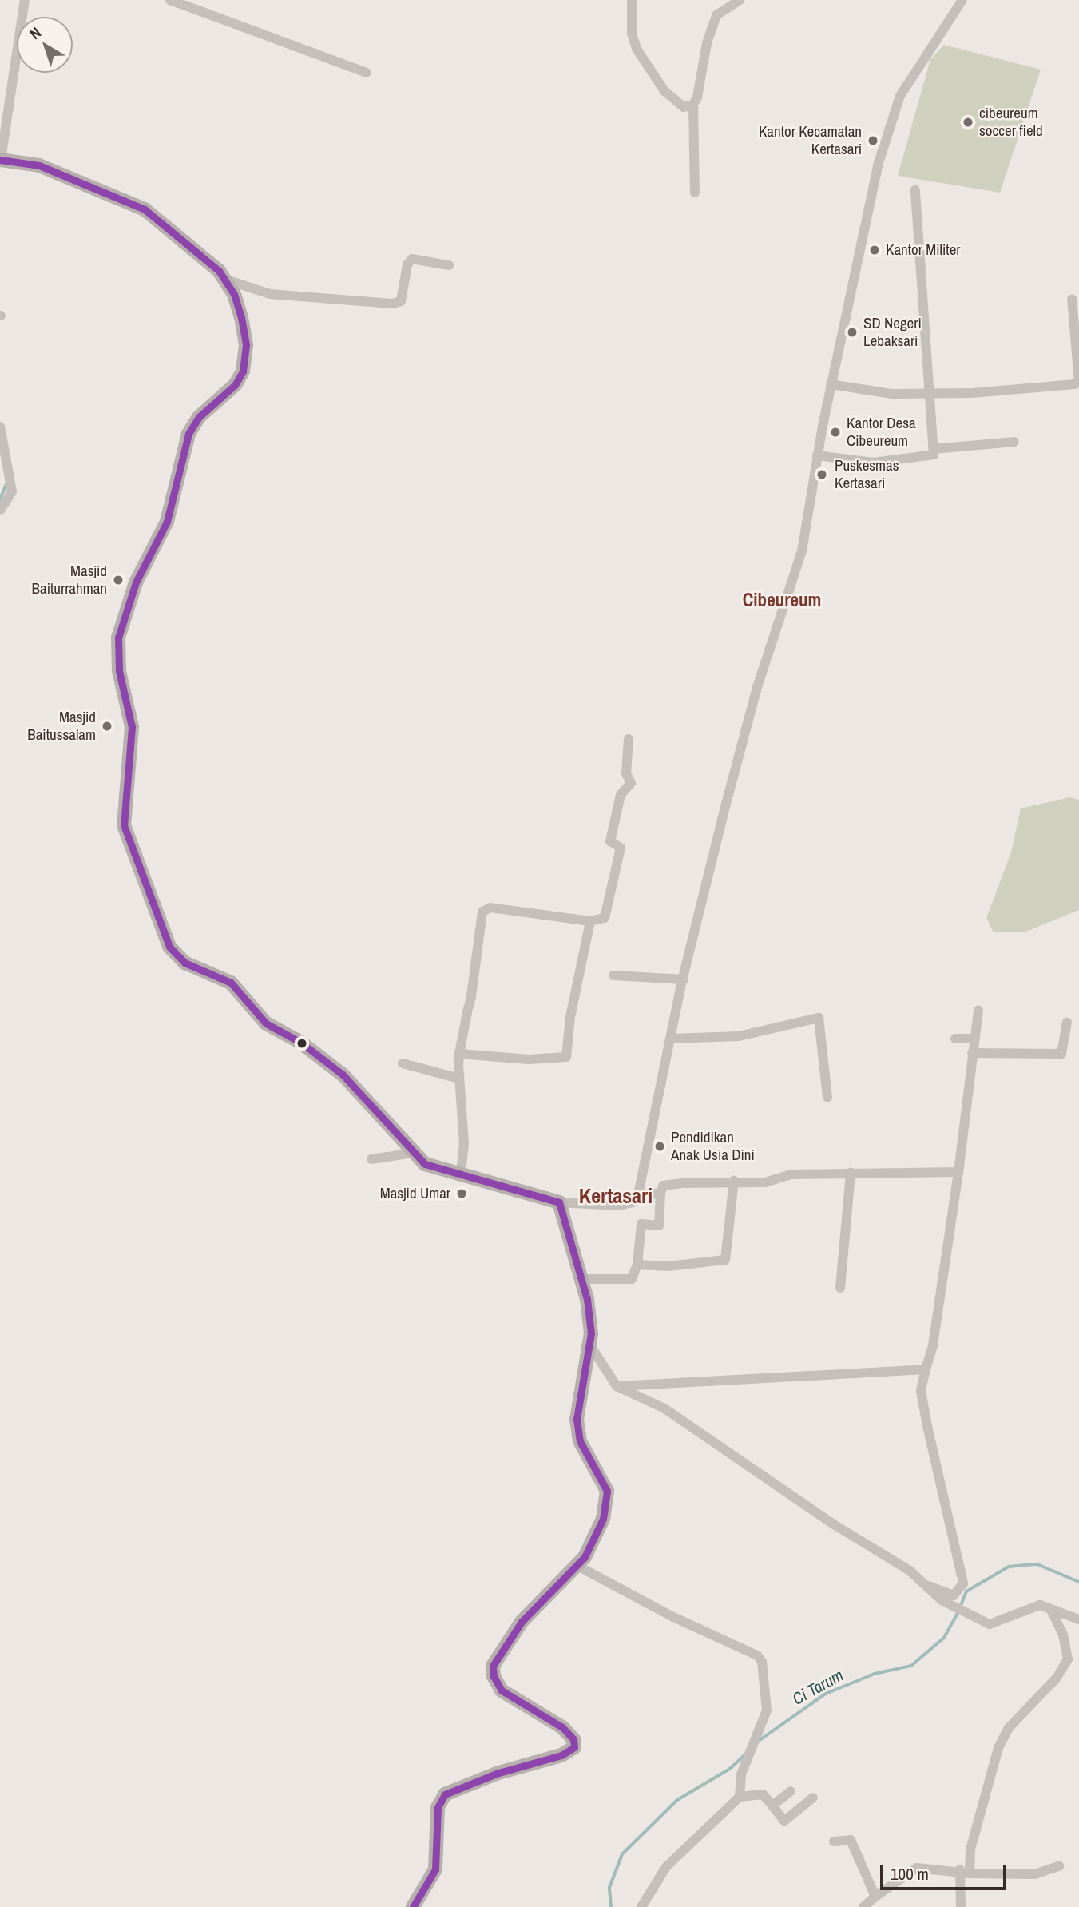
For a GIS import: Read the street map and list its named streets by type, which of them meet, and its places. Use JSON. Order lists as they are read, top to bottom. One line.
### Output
{"districts":["Cibeureum","Kertasari"],"water":["Ci Tarum"],"places":["cibeureum soccer field","Kantor Kecamatan Kertasari","Kantor Militer","SD Negeri Lebaksari","Kantor Desa Cibeureum","Puskesmas Kertasari","Masjid Baiturrahman","Masjid Baitussalam","Pendidikan Anak Usia Dini","Masjid Umar"],"scale_bar":"100 m","north":"top left"}
